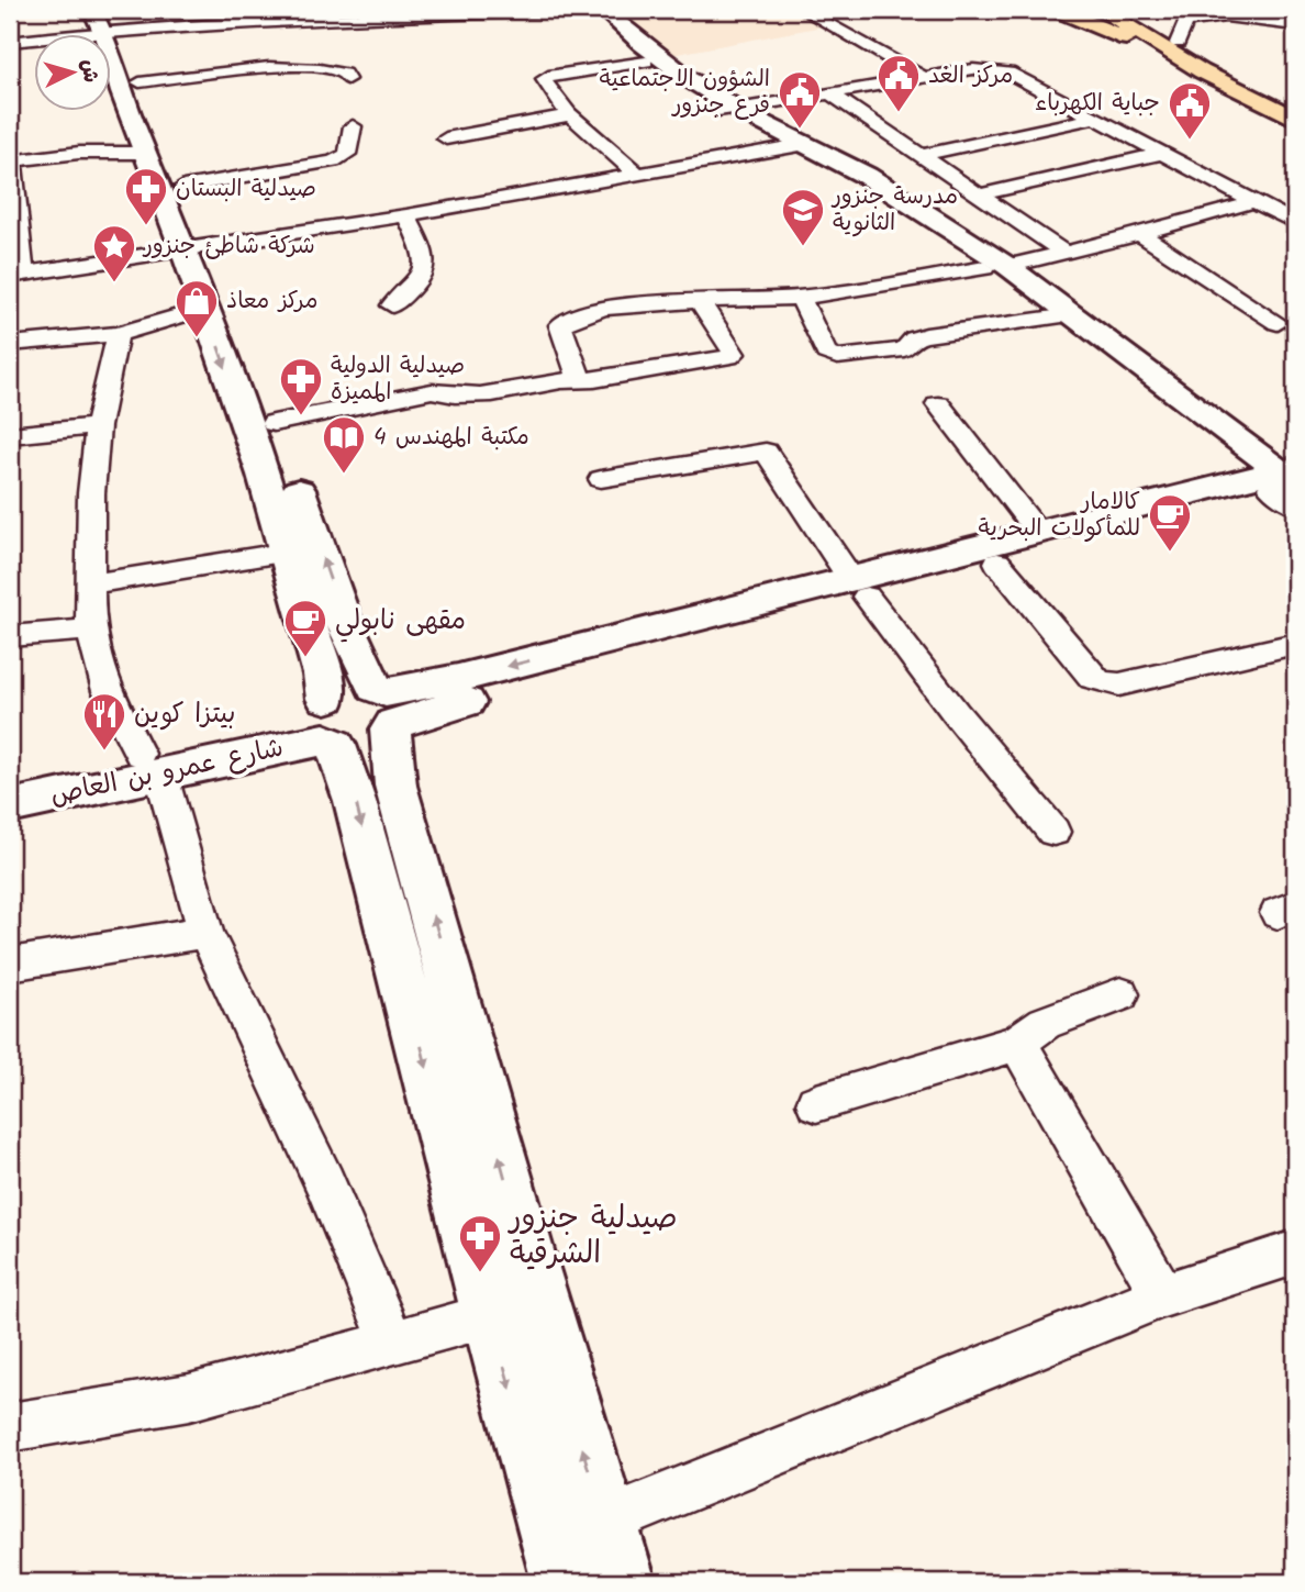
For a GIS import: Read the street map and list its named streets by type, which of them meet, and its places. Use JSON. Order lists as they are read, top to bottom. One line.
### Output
{"streets":{"street":["شارع عمرو بن العاص"]},"places":{"public building":["مركز الغد","الشؤون الاجتماعية فرع جنزور","جباية الكهرباء"],"pharmacy":["صيدلية البستان","صيدلية الدولية المميزة","صيدلية جنزور الشرقية"],"school or university":["مدرسة جنزور الثانوية"],"place":["شركة شاطئ جنزور"],"shop":["مركز معاذ"],"library":["مكتبة المهندس 4"],"cafe":["كالامار للمأكولات البحرية","مقهى نابولي"],"restaurant":["بيتزا كوين"]},"north":"right"}
